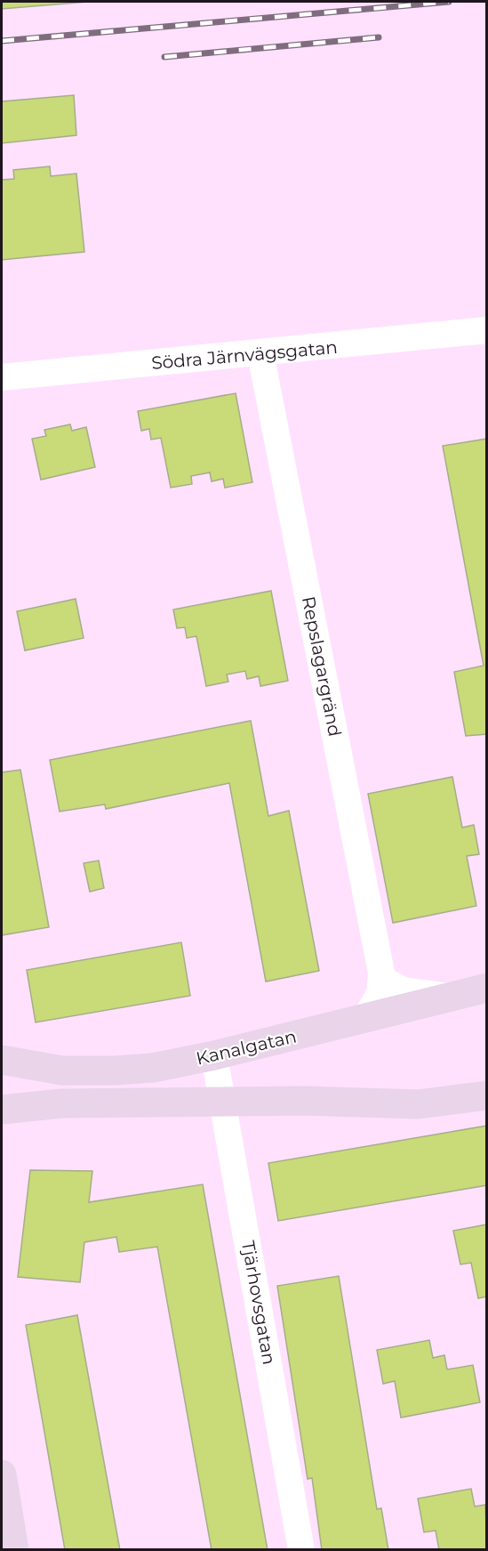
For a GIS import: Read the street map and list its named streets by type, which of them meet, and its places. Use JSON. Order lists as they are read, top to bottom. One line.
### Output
{"streets":{"main road":["Kanalgatan"],"street":["Södra Järnvägsgatan","Repslagargränd","Tjärhovsgatan"]},"crossings":[["Södra Järnvägsgatan","Repslagargränd"],["Kanalgatan","Tjärhovsgatan"]]}
